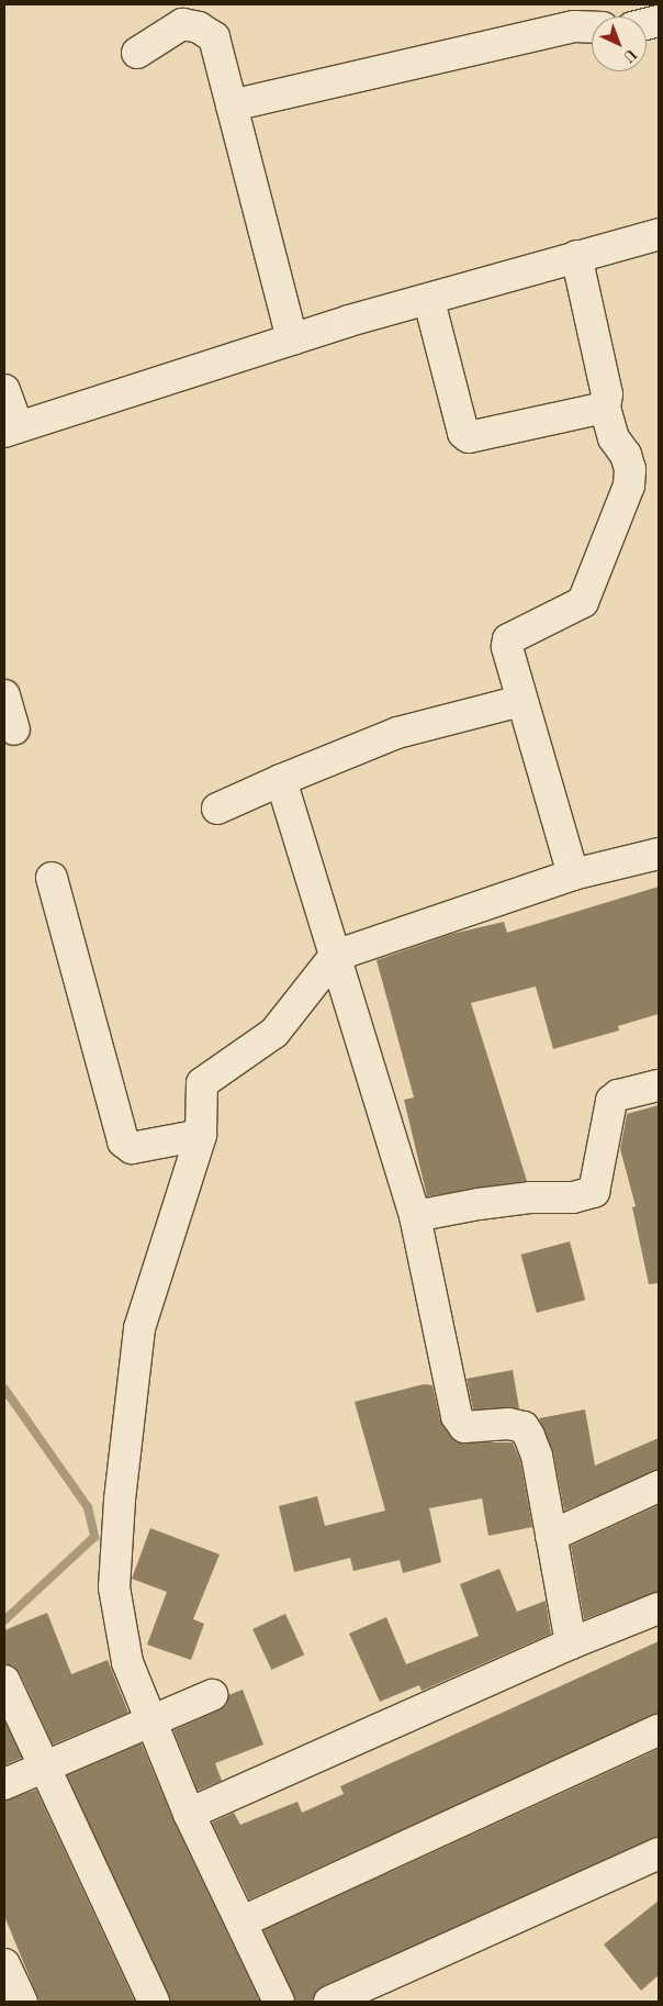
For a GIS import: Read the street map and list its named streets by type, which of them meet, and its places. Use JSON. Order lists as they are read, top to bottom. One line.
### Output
{"north":"bottom right"}
